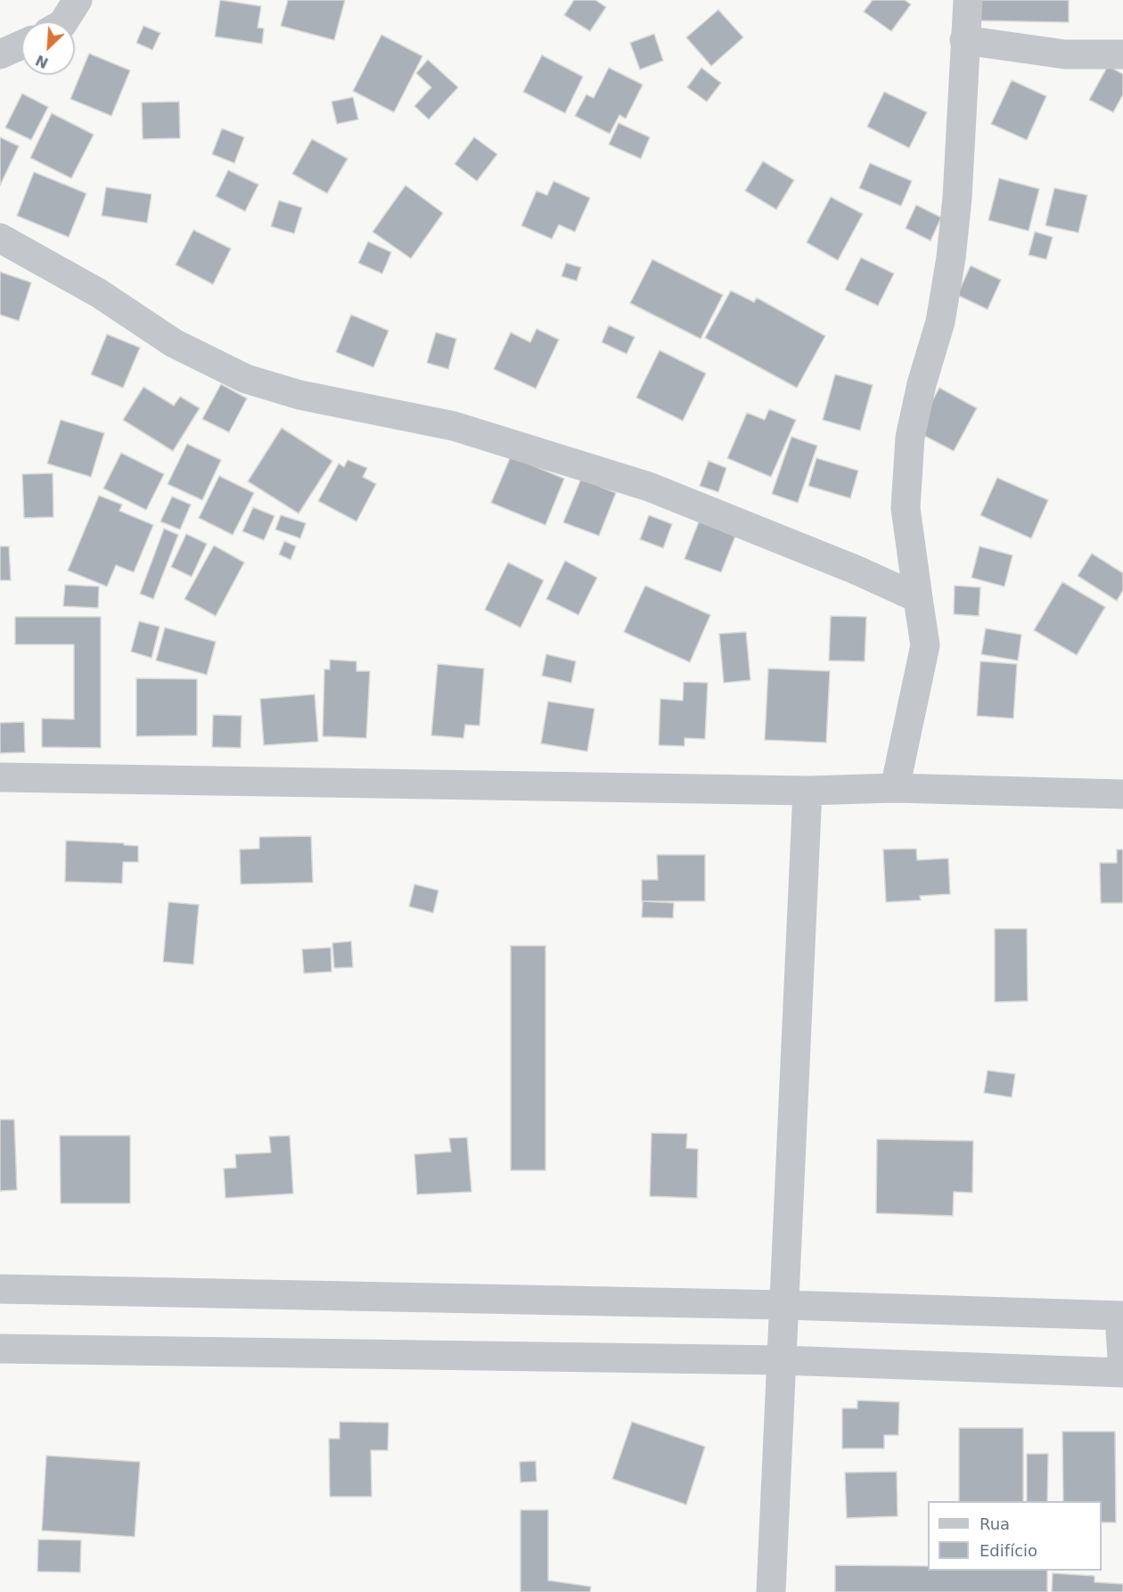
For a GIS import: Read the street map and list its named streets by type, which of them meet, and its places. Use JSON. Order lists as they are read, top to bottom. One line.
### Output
{"legend":["Rua","Edifício"],"north":"bottom left"}
